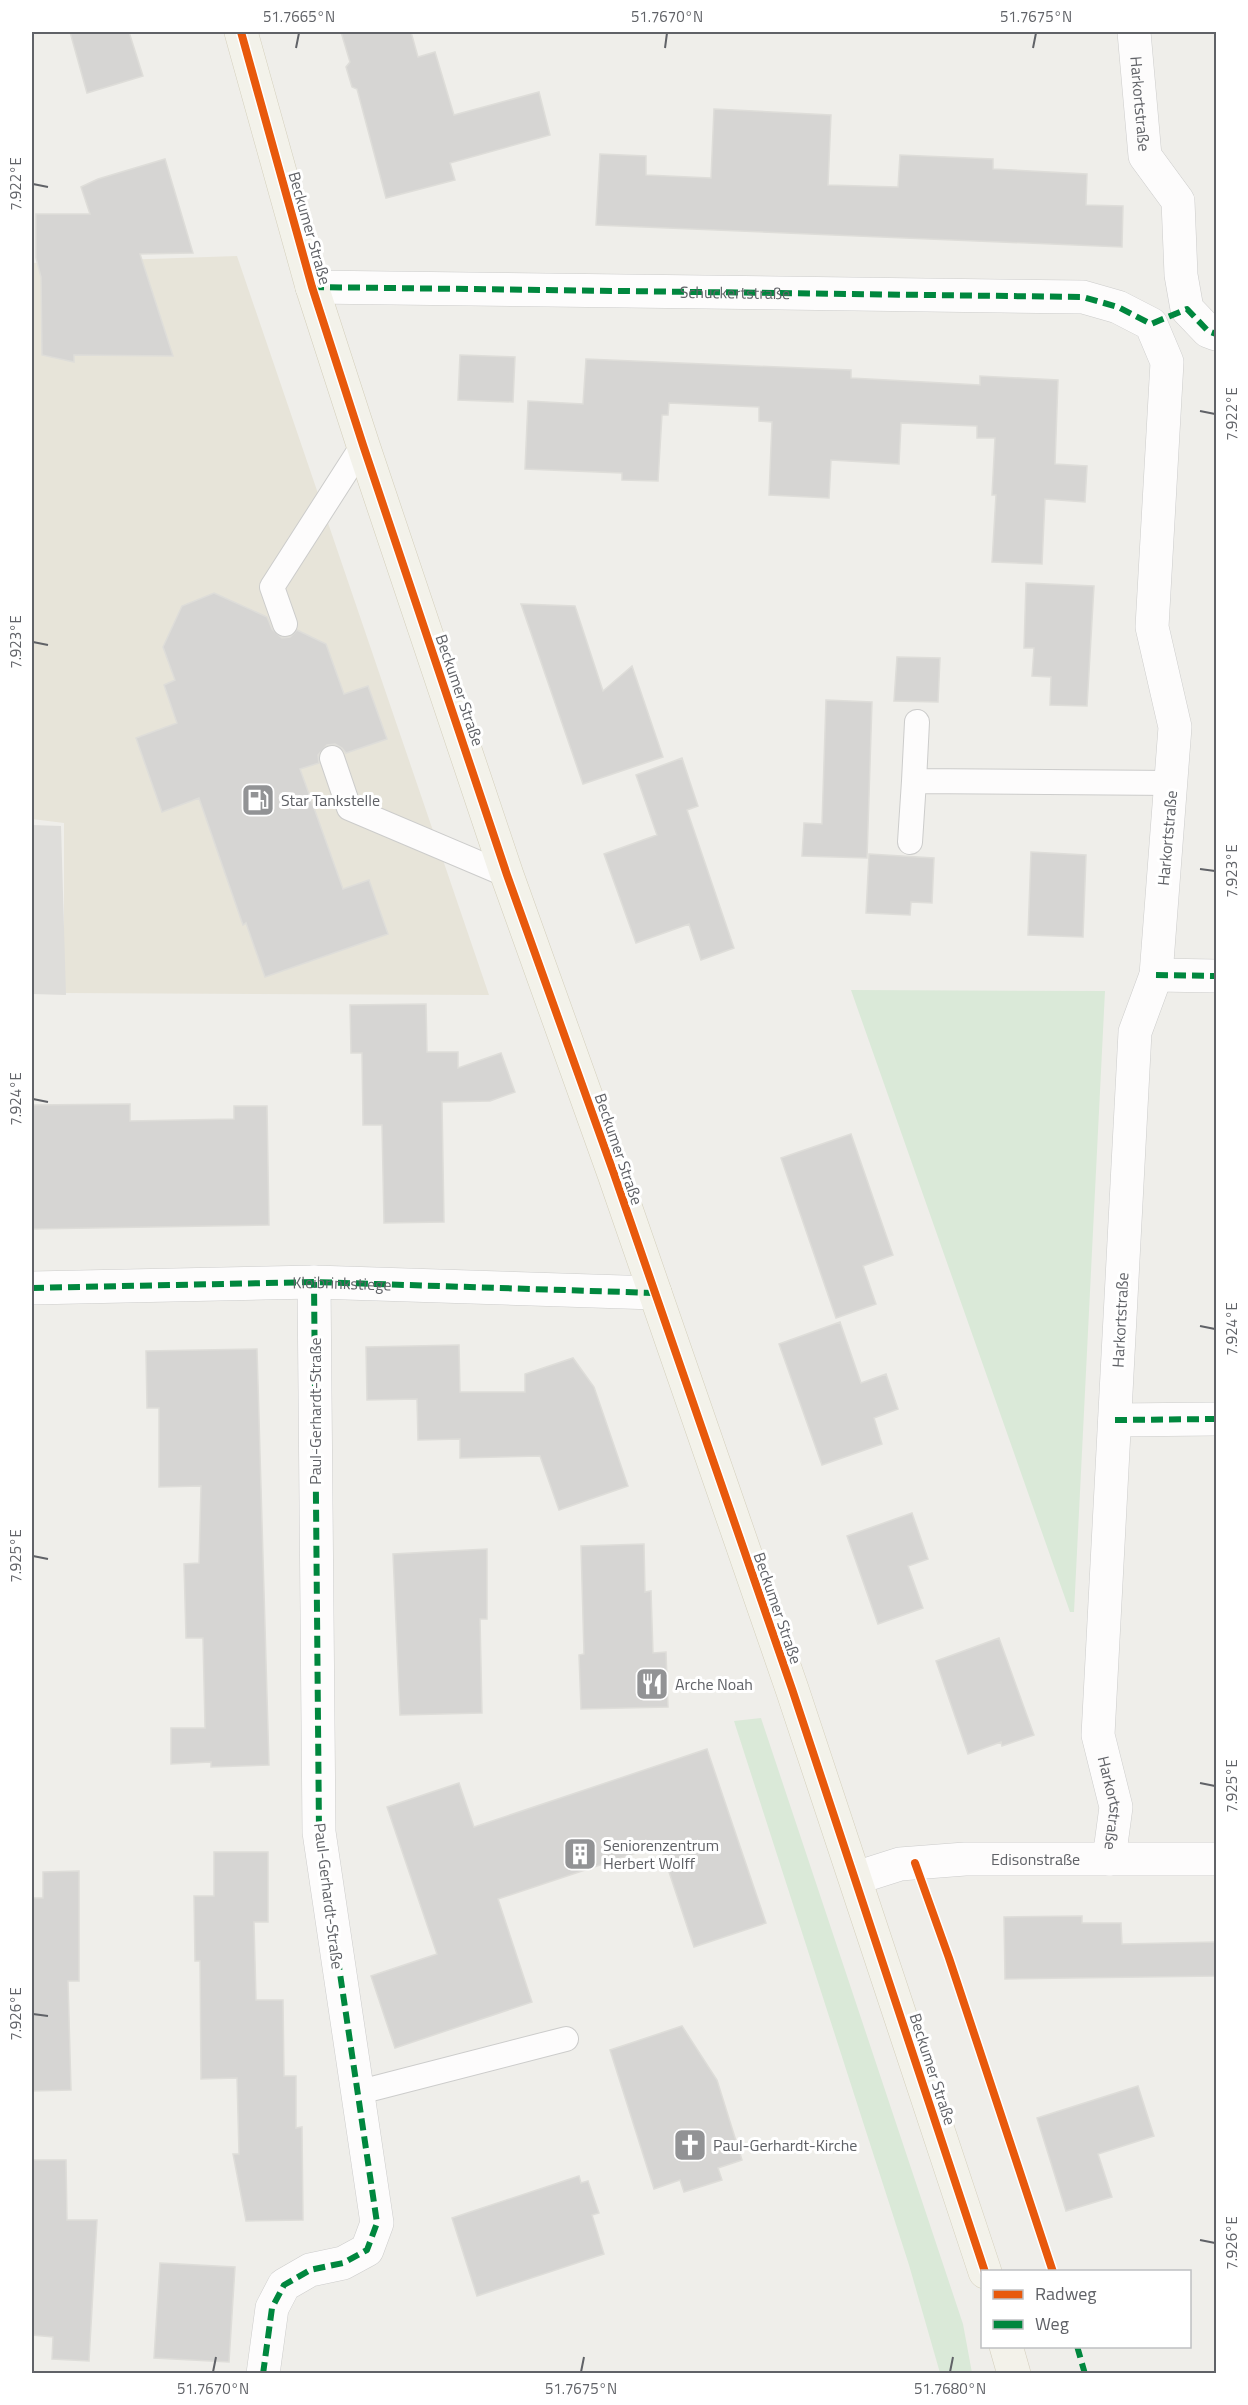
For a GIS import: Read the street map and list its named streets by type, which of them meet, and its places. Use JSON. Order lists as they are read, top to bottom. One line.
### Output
{"streets":{"main road":["Beckumer Straße"],"street":["Harkortstraße","Schuckertstraße","Kleibrinkstiege","Paul-Gerhardt-Straße","Edisonstraße"]},"crossings":[["Harkortstraße","Schuckertstraße"],["Harkortstraße","Edisonstraße"],["Beckumer Straße","Schuckertstraße"],["Beckumer Straße","Kleibrinkstiege"],["Beckumer Straße","Edisonstraße"],["Kleibrinkstiege","Paul-Gerhardt-Straße"]],"places":{"fuel station":["Star Tankstelle"],"restaurant":["Arche Noah"],"building":["Seniorenzentrum Herbert Wolff"],"church":["Paul-Gerhardt-Kirche"]},"legend":["Radweg","Weg"],"coordinates":["51.7665°N","51.7670°N","51.7675°N","7.922°E","7.923°E","7.924°E","7.925°E","7.926°E","51.7680°N"]}
